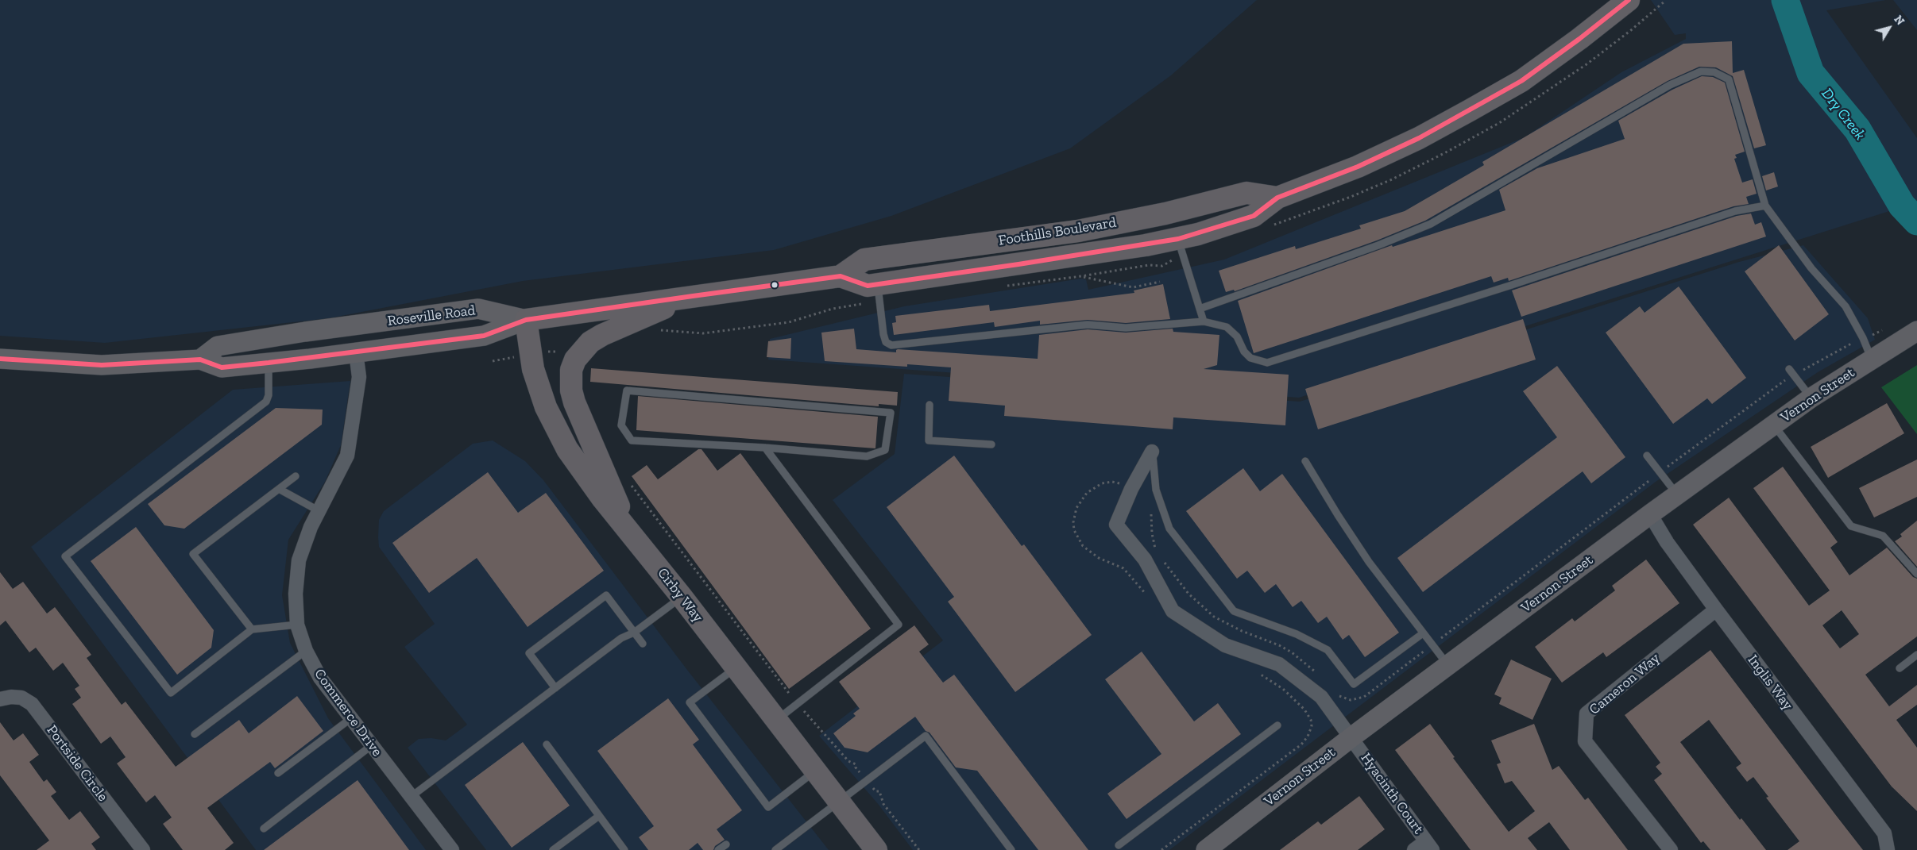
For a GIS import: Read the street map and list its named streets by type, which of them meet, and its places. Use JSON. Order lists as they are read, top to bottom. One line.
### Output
{"streets":{"main road":["Foothills Boulevard","Roseville Road","Vernon Street","Cirby Way"],"street":["Inglis Way","Cameron Way","Commerce Drive","Portside Circle","Hyacinth Court"]},"crossings":[["Foothills Boulevard","Roseville Road"],["Foothills Boulevard","Cirby Way"],["Roseville Road","Cirby Way"],["Roseville Road","Commerce Drive"],["Vernon Street","Inglis Way"],["Vernon Street","Hyacinth Court"],["Inglis Way","Cameron Way"]],"water":["Dry Creek"],"north":"top right"}
